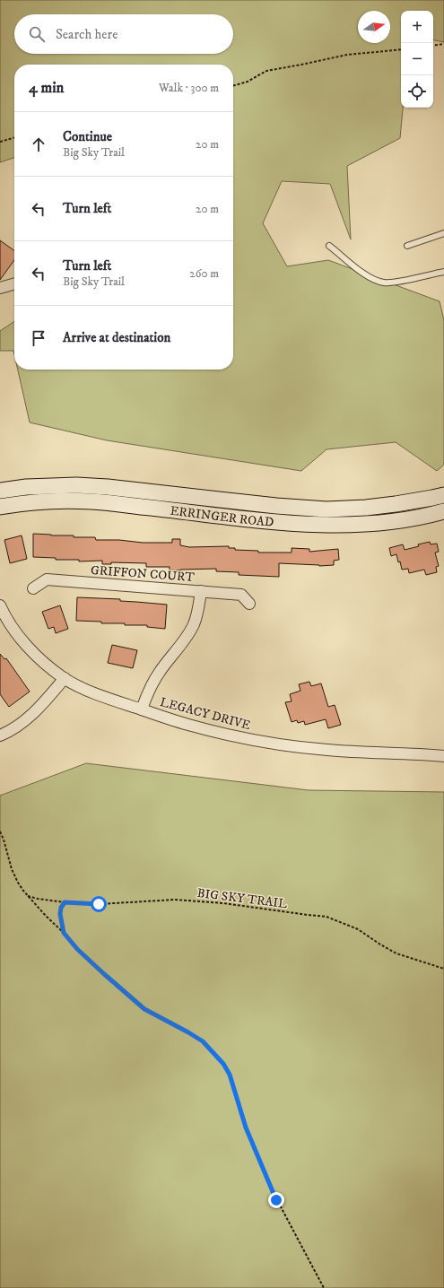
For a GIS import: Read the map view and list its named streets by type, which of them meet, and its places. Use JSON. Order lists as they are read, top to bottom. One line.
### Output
{"streets":{"main road":["ERRINGER ROAD"],"street":["GRIFFON COURT","LEGACY DRIVE"],"path":["BIG SKY TRAIL"]},"north":"right","page":{"map_buttons":["+","−"],"search":"Search here","heading":["4 min","Walk · 300 m"],"list":[["Continue","Big Sky Trail","20 m"],["Turn left","20 m"],["Turn left","Big Sky Trail","260 m"],"Arrive at destination"]}}
